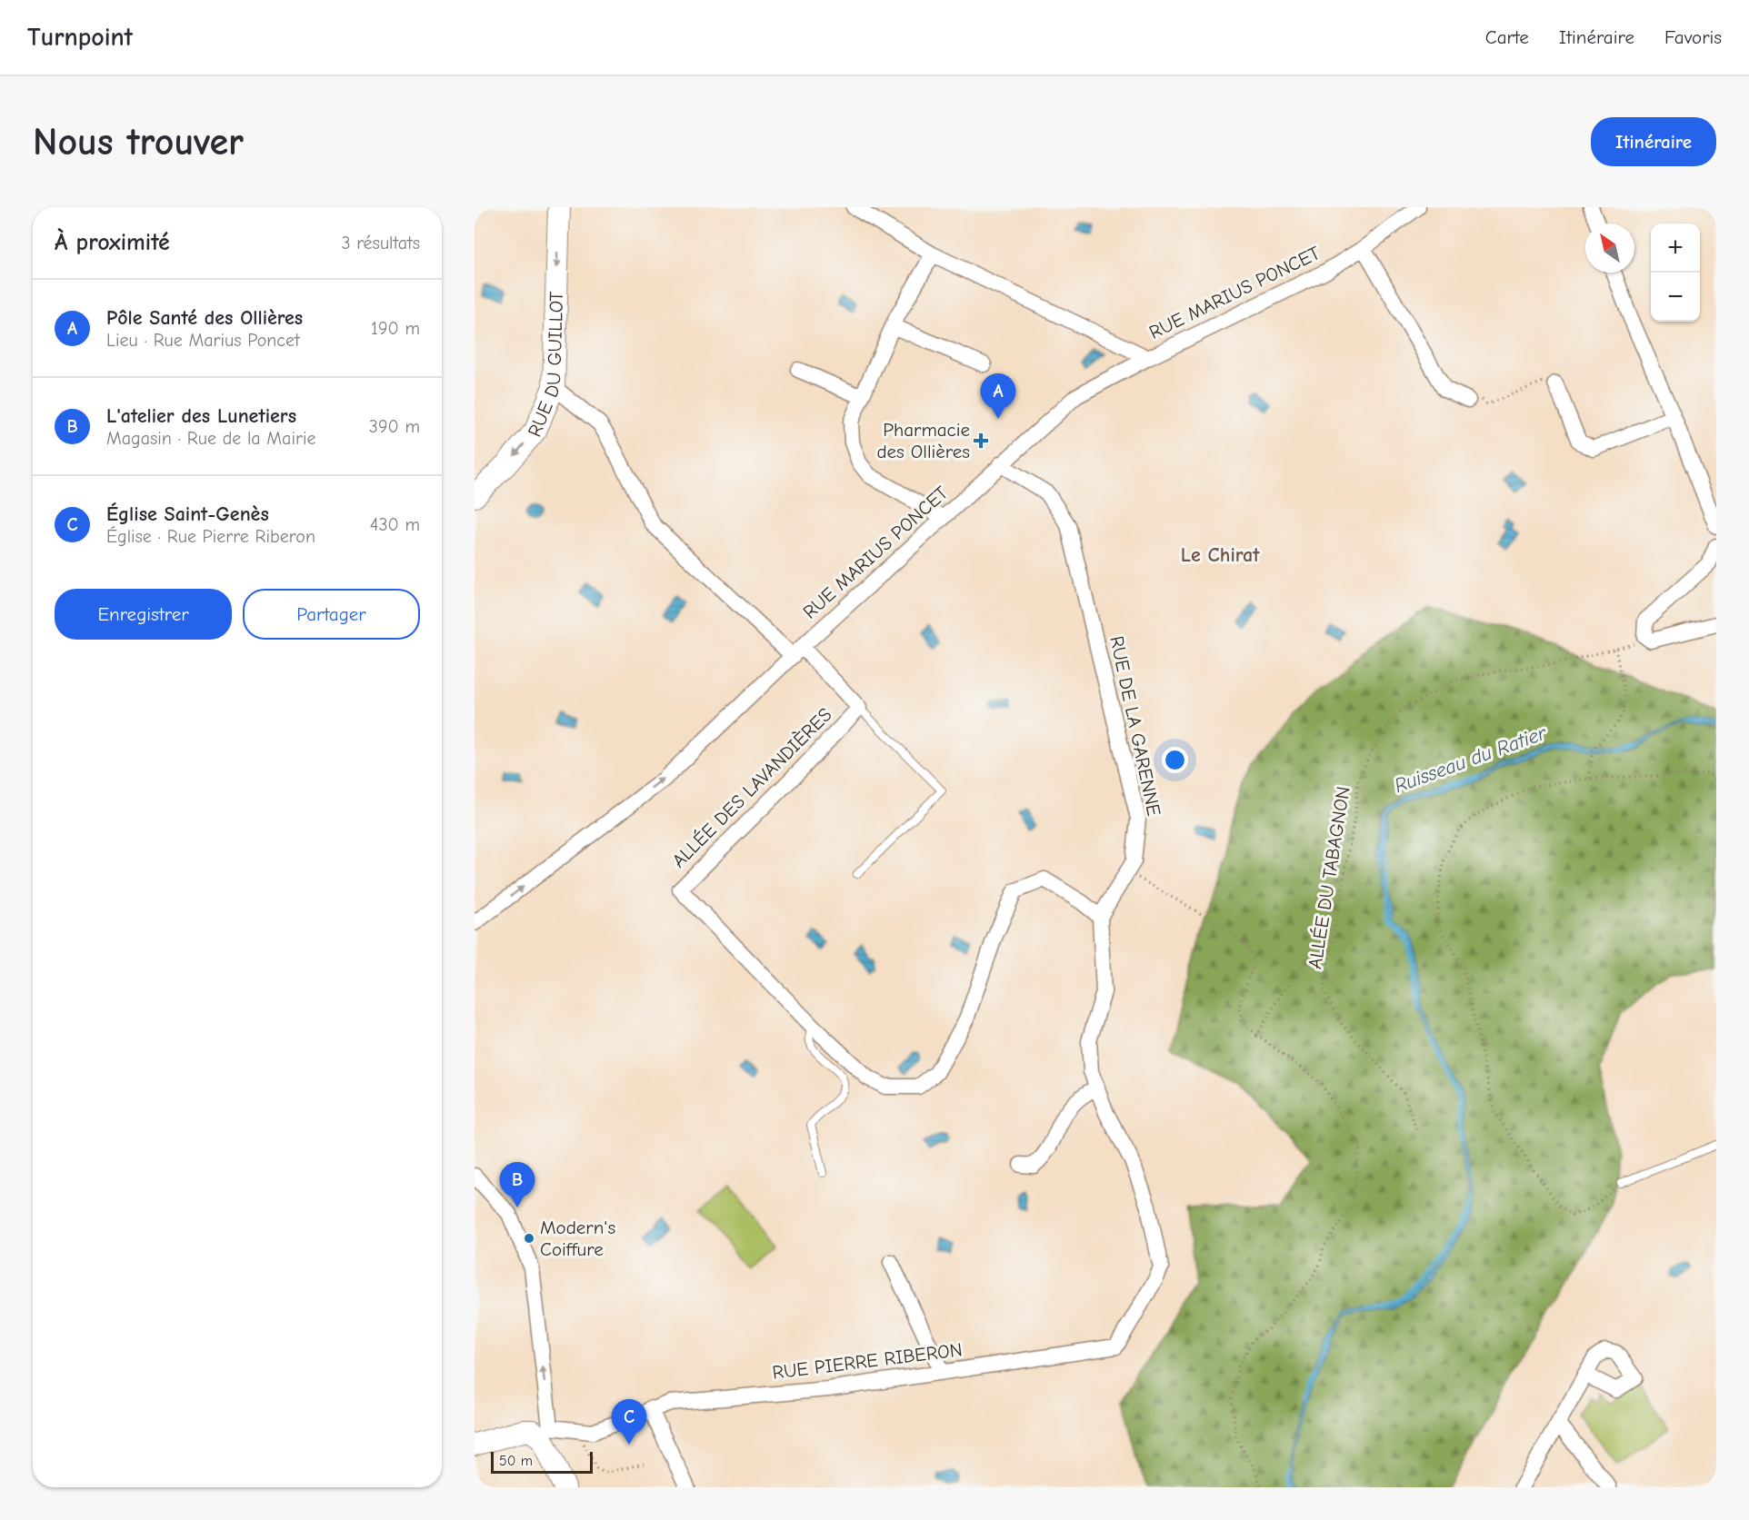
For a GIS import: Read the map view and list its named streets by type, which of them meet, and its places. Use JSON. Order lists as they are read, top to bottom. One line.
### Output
{"streets":{"street":["RUE MARIUS PONCET","RUE DU GUILLOT","RUE DE LA GARENNE","ALLÉE DES LAVANDIÈRES","RUE PIERRE RIBERON"],"path":["ALLÉE DU TABAGNON"]},"crossings":[["RUE MARIUS PONCET","RUE DE LA GARENNE"],["RUE MARIUS PONCET","ALLÉE DES LAVANDIÈRES"],["RUE DU GUILLOT","ALLÉE DES LAVANDIÈRES"]],"one_way":["RUE MARIUS PONCET","RUE DU GUILLOT"],"districts":["Le Chirat"],"water":["Ruisseau du Ratier"],"places":{"health":["Pharmacie des Ollières"],"other":["Modern's Coiffure"]},"scale_bar":"50 m","north":"top left","page":{"header":"Turnpoint","nav":["Carte","Itinéraire","Favoris"],"buttons":["Itinéraire",["Enregistrer","Partager"]],"title":"Nous trouver","heading":["À proximité","3 résultats"],"map_buttons":["+","−"],"list":[{"mark":"A","name":"Pôle Santé des Ollières","note":"Lieu · Rue Marius Poncet","value":"190 m"},{"mark":"B","name":"L'atelier des Lunetiers","note":"Magasin · Rue de la Mairie","value":"390 m"},{"mark":"C","name":"Église Saint-Genès","note":"Église · Rue Pierre Riberon","value":"430 m"}],"pins":["A","B","C"],"scale":"50 m"}}
